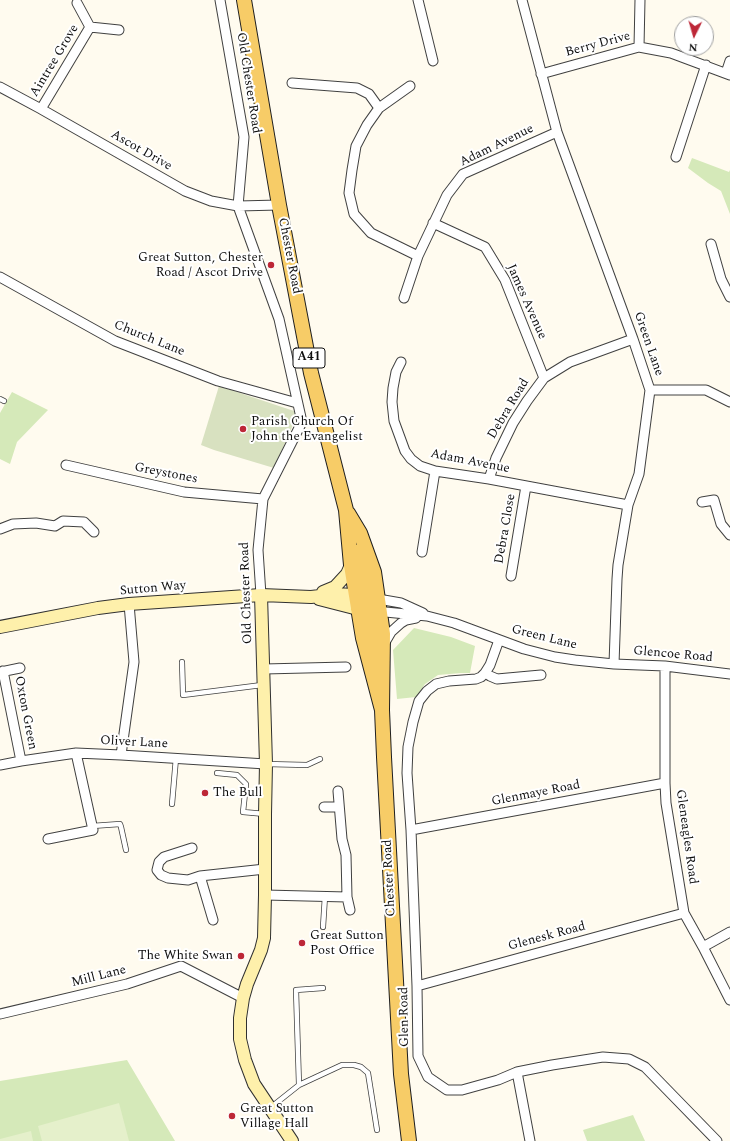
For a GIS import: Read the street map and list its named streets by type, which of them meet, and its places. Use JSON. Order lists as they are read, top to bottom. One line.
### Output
{"streets":{"main road":["Old Chester Road","Chester Road","A41","Sutton Way"],"street":["Berry Drive","Aintree Grove","Adam Avenue","Ascot Drive","James Avenue","Church Lane","Green Lane","Debra Road","Greystones","Debra Close","Glencoe Road","Oxton Green","Oliver Lane","Glenmaye Road","Gleneagles Road","Glenesk Road","Mill Lane","Glen Road"]},"crossings":[["Berry Drive","Green Lane"],["Aintree Grove","Ascot Drive"],["Old Chester Road","Ascot Drive"],["Old Chester Road","Church Lane"],["Old Chester Road","Greystones"],["Old Chester Road","Sutton Way"],["Old Chester Road","Oliver Lane"],["Old Chester Road","Mill Lane"],["Adam Avenue","James Avenue"],["Adam Avenue","Green Lane"],["Adam Avenue","Debra Road"],["Adam Avenue","Debra Close"],["Ascot Drive","Chester Road"],["Chester Road","Green Lane"],["Chester Road","Sutton Way"],["James Avenue","Debra Road"],["Green Lane","Debra Road"],["Green Lane","Sutton Way"],["Green Lane","Glencoe Road"],["Green Lane","Glen Road"],["Glencoe Road","Gleneagles Road"],["Oxton Green","Oliver Lane"],["Glenmaye Road","Gleneagles Road"],["Glenmaye Road","Glen Road"],["Gleneagles Road","Glenesk Road"],["Glenesk Road","Glen Road"]],"places":["Great Sutton, Chester Road / Ascot Drive","Parish Church Of John the Evangelist","The Bull","Great Sutton Post Office","The White Swan","Great Sutton Village Hall"],"north":"bottom"}
